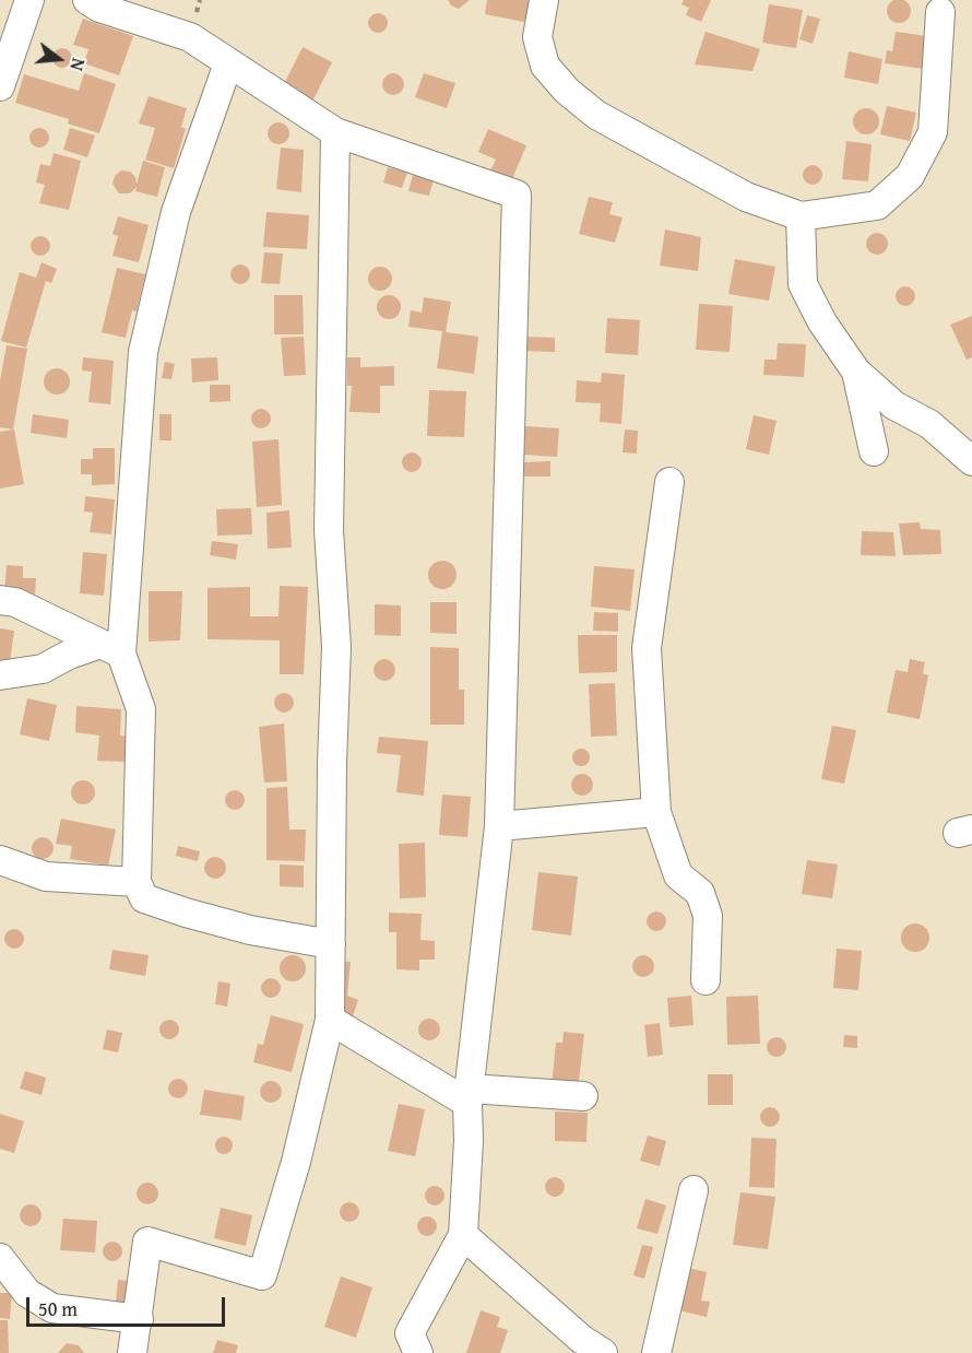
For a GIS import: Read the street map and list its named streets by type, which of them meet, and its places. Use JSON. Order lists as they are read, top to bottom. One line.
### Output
{"scale_bar":"50 m","north":"right"}
